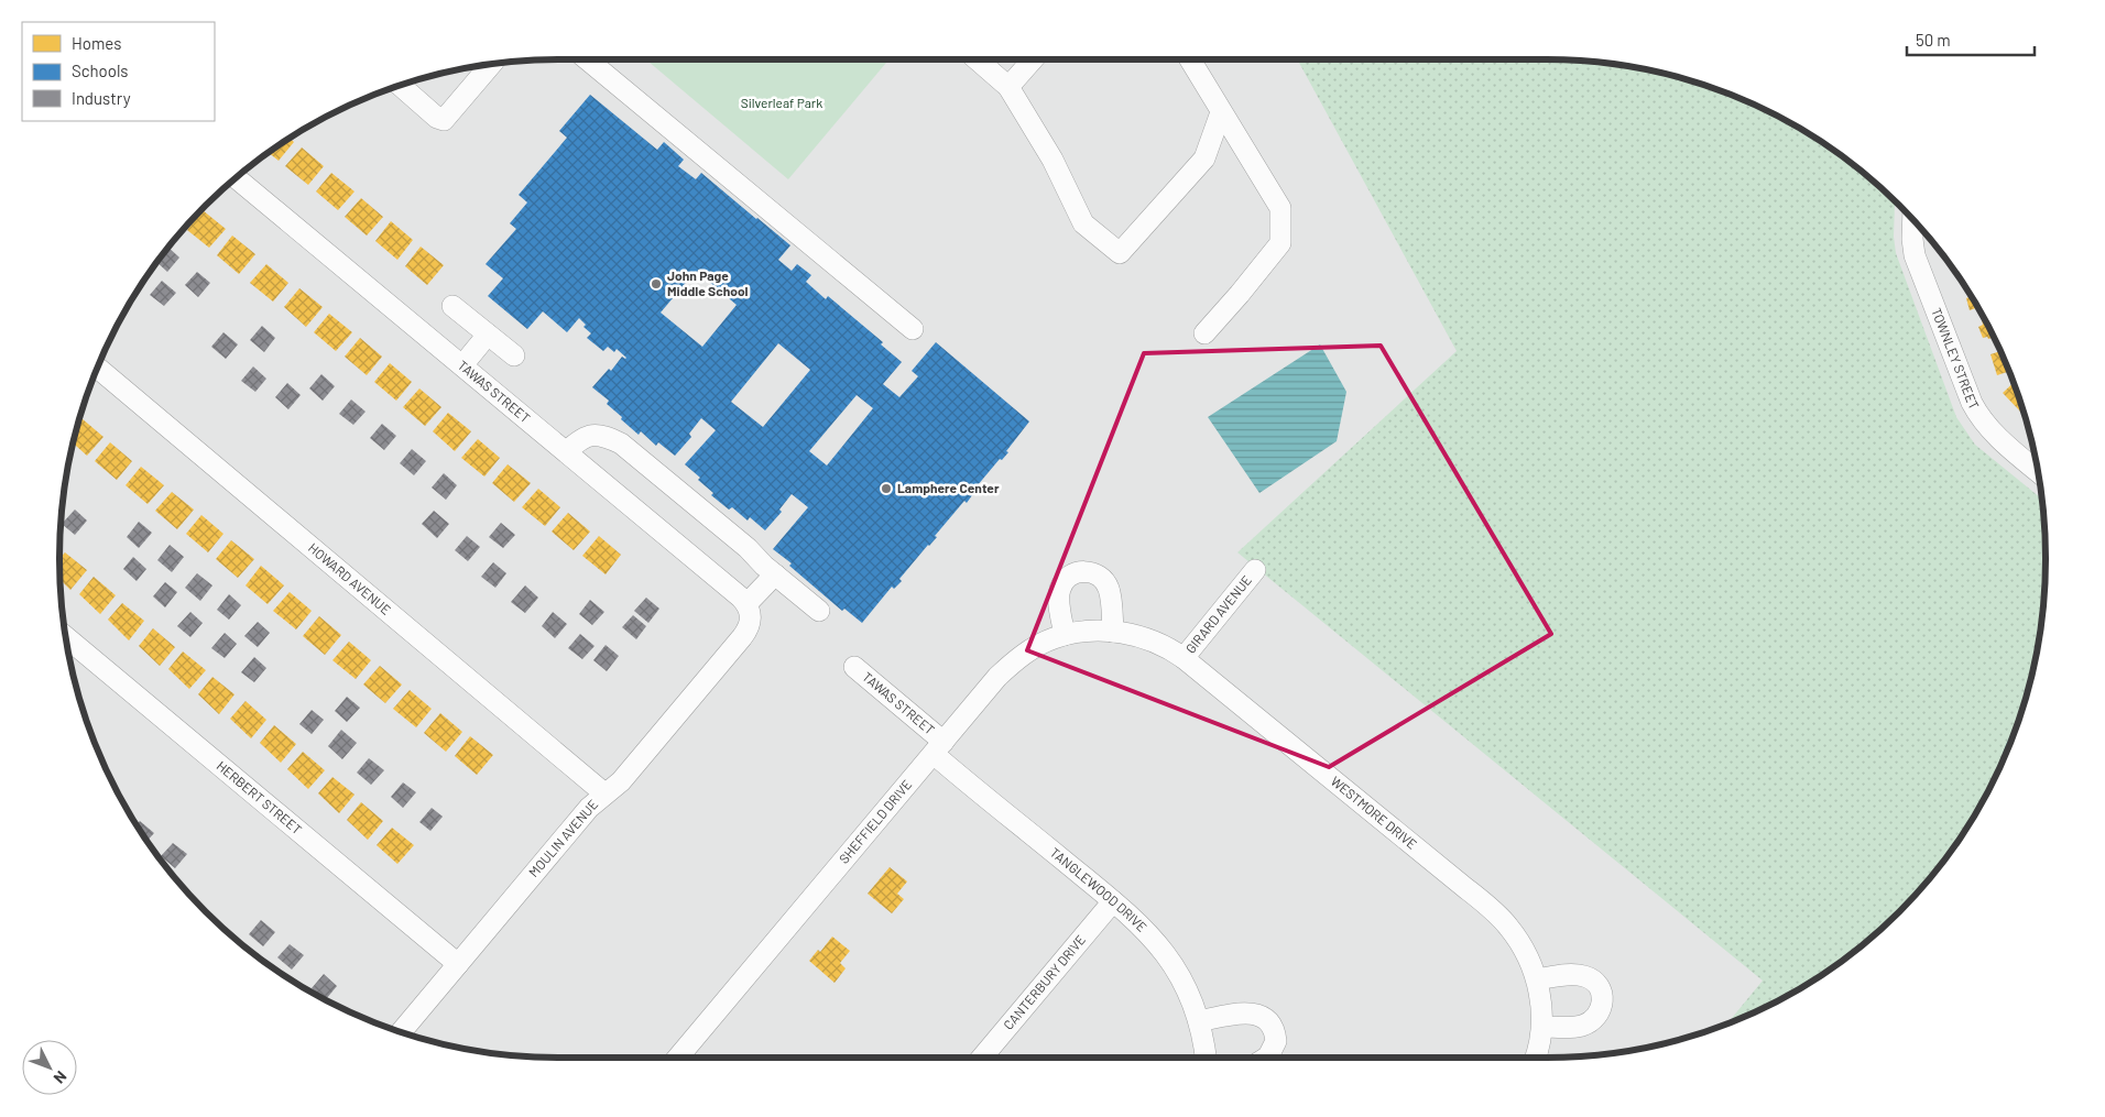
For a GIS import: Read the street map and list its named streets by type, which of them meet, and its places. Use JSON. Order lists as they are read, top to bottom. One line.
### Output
{"streets":{"street":["TOWNLEY STREET","TAWAS STREET","HOWARD AVENUE","GIRARD AVENUE","HERBERT STREET","WESTMORE DRIVE","SHEFFIELD DRIVE","MOULIN AVENUE","TANGLEWOOD DRIVE","CANTERBURY DRIVE"]},"crossings":[["TAWAS STREET","SHEFFIELD DRIVE"],["TAWAS STREET","MOULIN AVENUE"],["TAWAS STREET","TANGLEWOOD DRIVE"],["HOWARD AVENUE","MOULIN AVENUE"],["GIRARD AVENUE","WESTMORE DRIVE"],["HERBERT STREET","MOULIN AVENUE"],["WESTMORE DRIVE","SHEFFIELD DRIVE"],["SHEFFIELD DRIVE","TANGLEWOOD DRIVE"],["TANGLEWOOD DRIVE","CANTERBURY DRIVE"]],"parks":["Silverleaf Park"],"places":["John Page Middle School","Lamphere Center"],"legend":["Homes","Schools","Industry"],"scale_bar":"50 m","north":"bottom right"}
